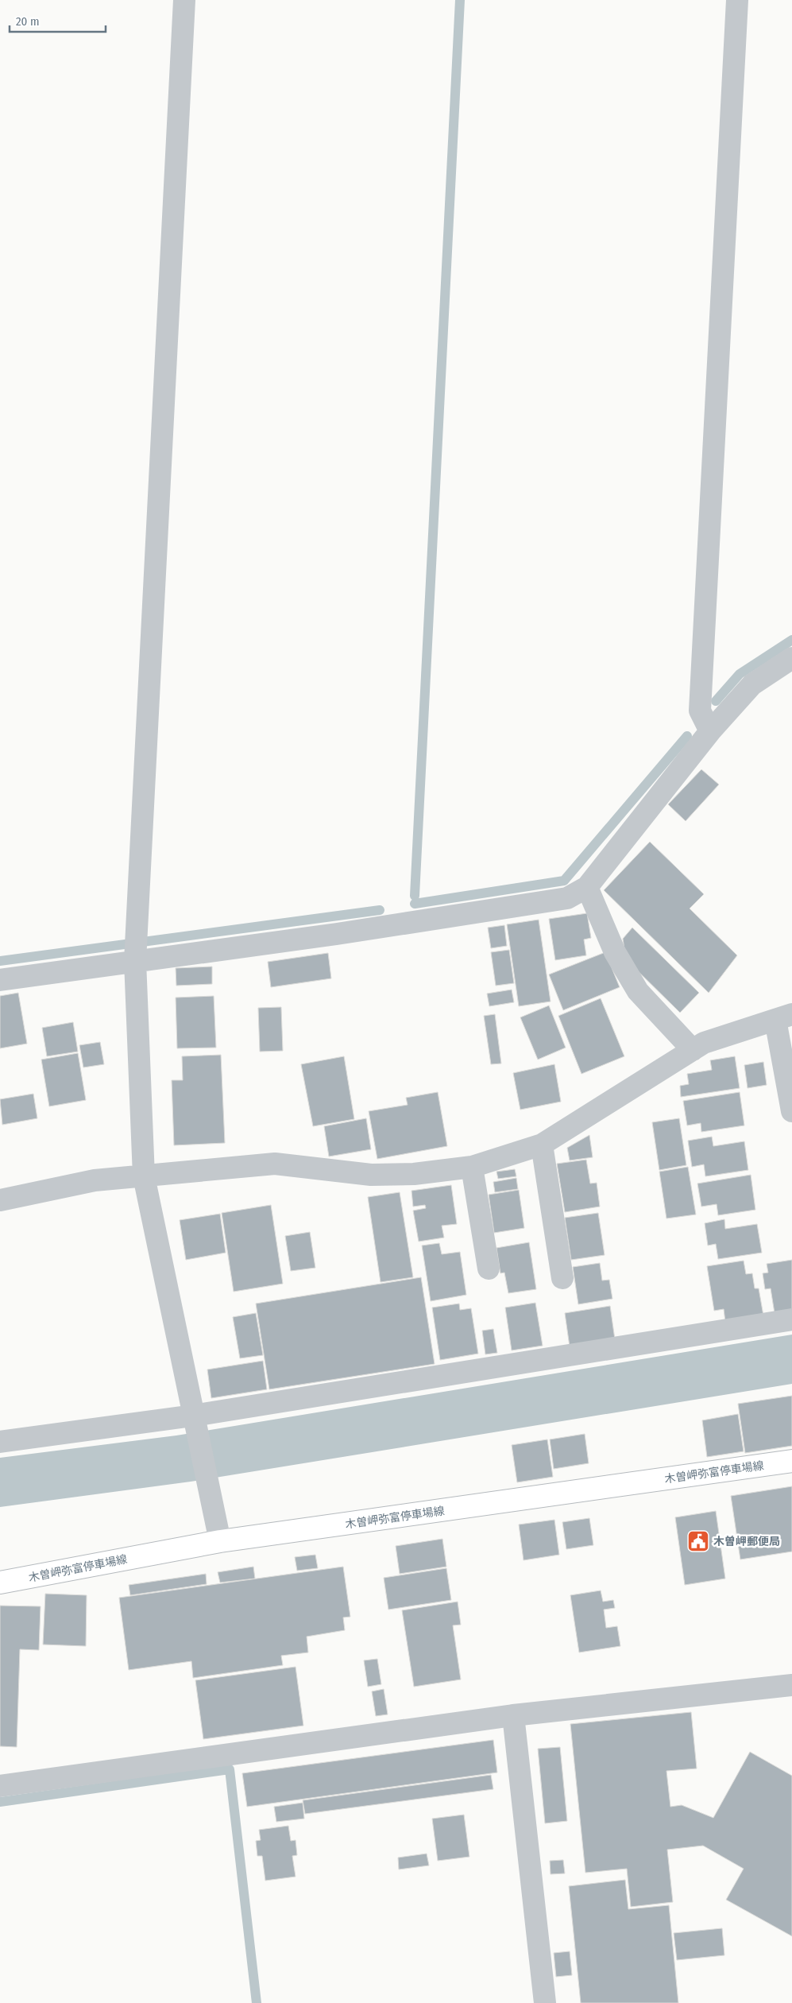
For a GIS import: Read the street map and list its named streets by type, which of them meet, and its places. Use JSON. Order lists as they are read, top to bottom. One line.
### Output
{"streets":{"main road":["木曽岬弥富停車場線"]},"places":{"public building":["木曽岬郵便局"]},"scale_bar":"20 m"}
